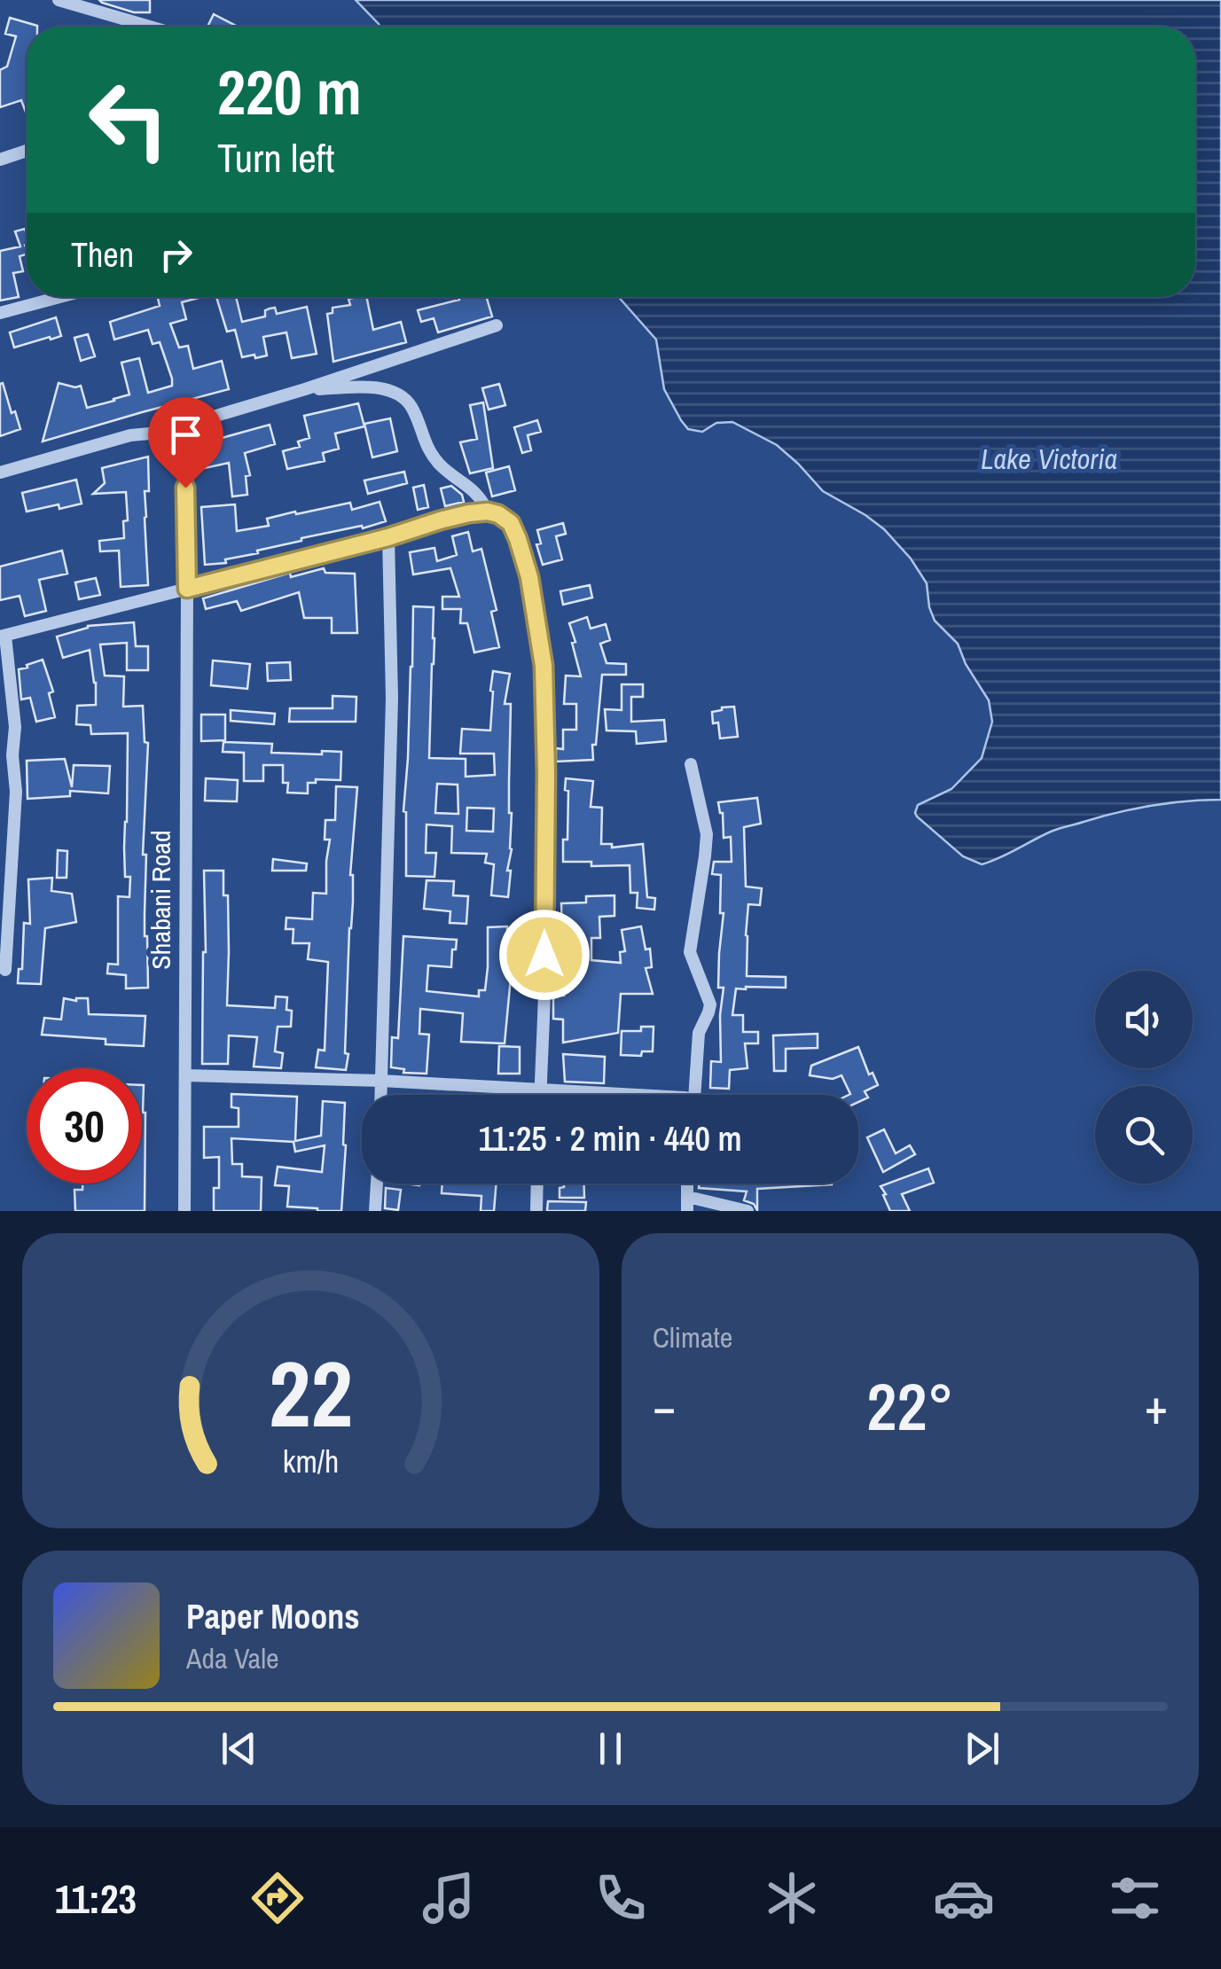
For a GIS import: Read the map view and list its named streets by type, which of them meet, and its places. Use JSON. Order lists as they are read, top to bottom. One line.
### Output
{"streets":{"street":["Shabani Road"]},"water":["Lake Victoria"],"page":{"turn":["220 m","Turn left"],"then":"Then","limit":"30","trip":"11:25 · 2 min · 440 m","tile":"Climate","heat":["−","22°","+"],"song":["Paper Moons","Ada Vale"],"tabs":"11:23","gauge":["22","km/h"]}}
